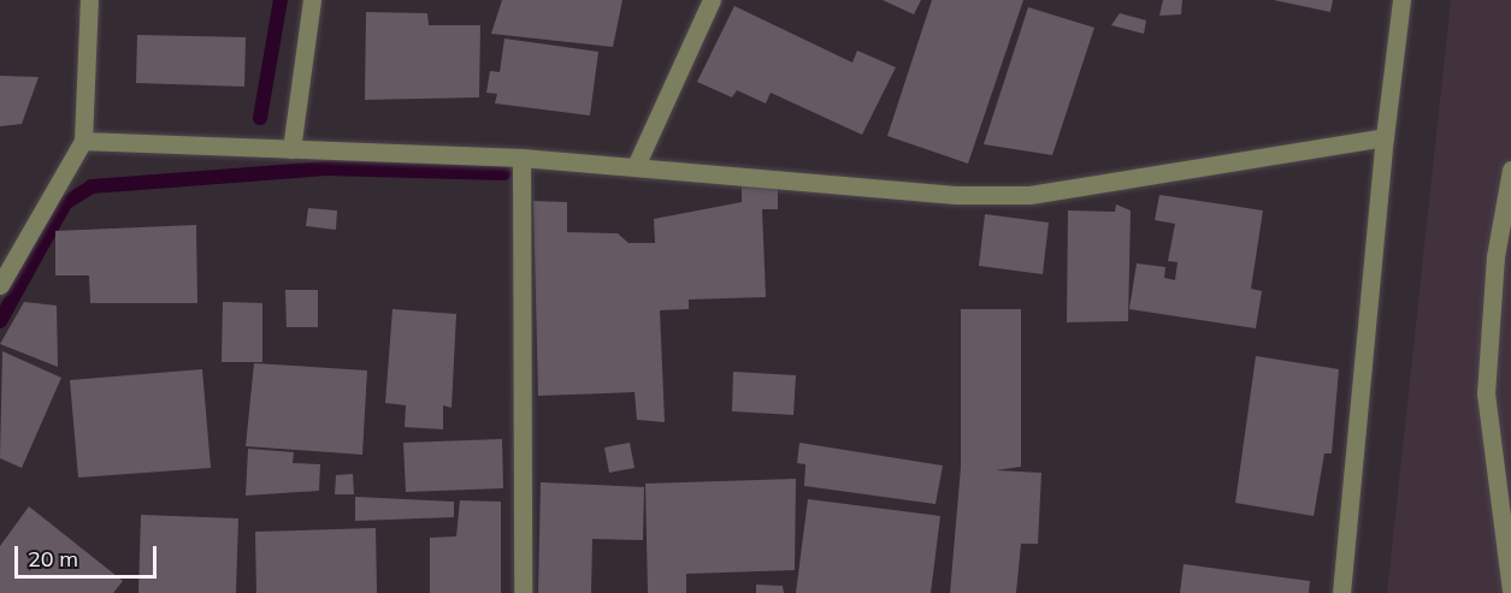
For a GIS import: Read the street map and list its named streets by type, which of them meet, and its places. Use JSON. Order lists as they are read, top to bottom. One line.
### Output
{"scale_bar":"20 m"}
